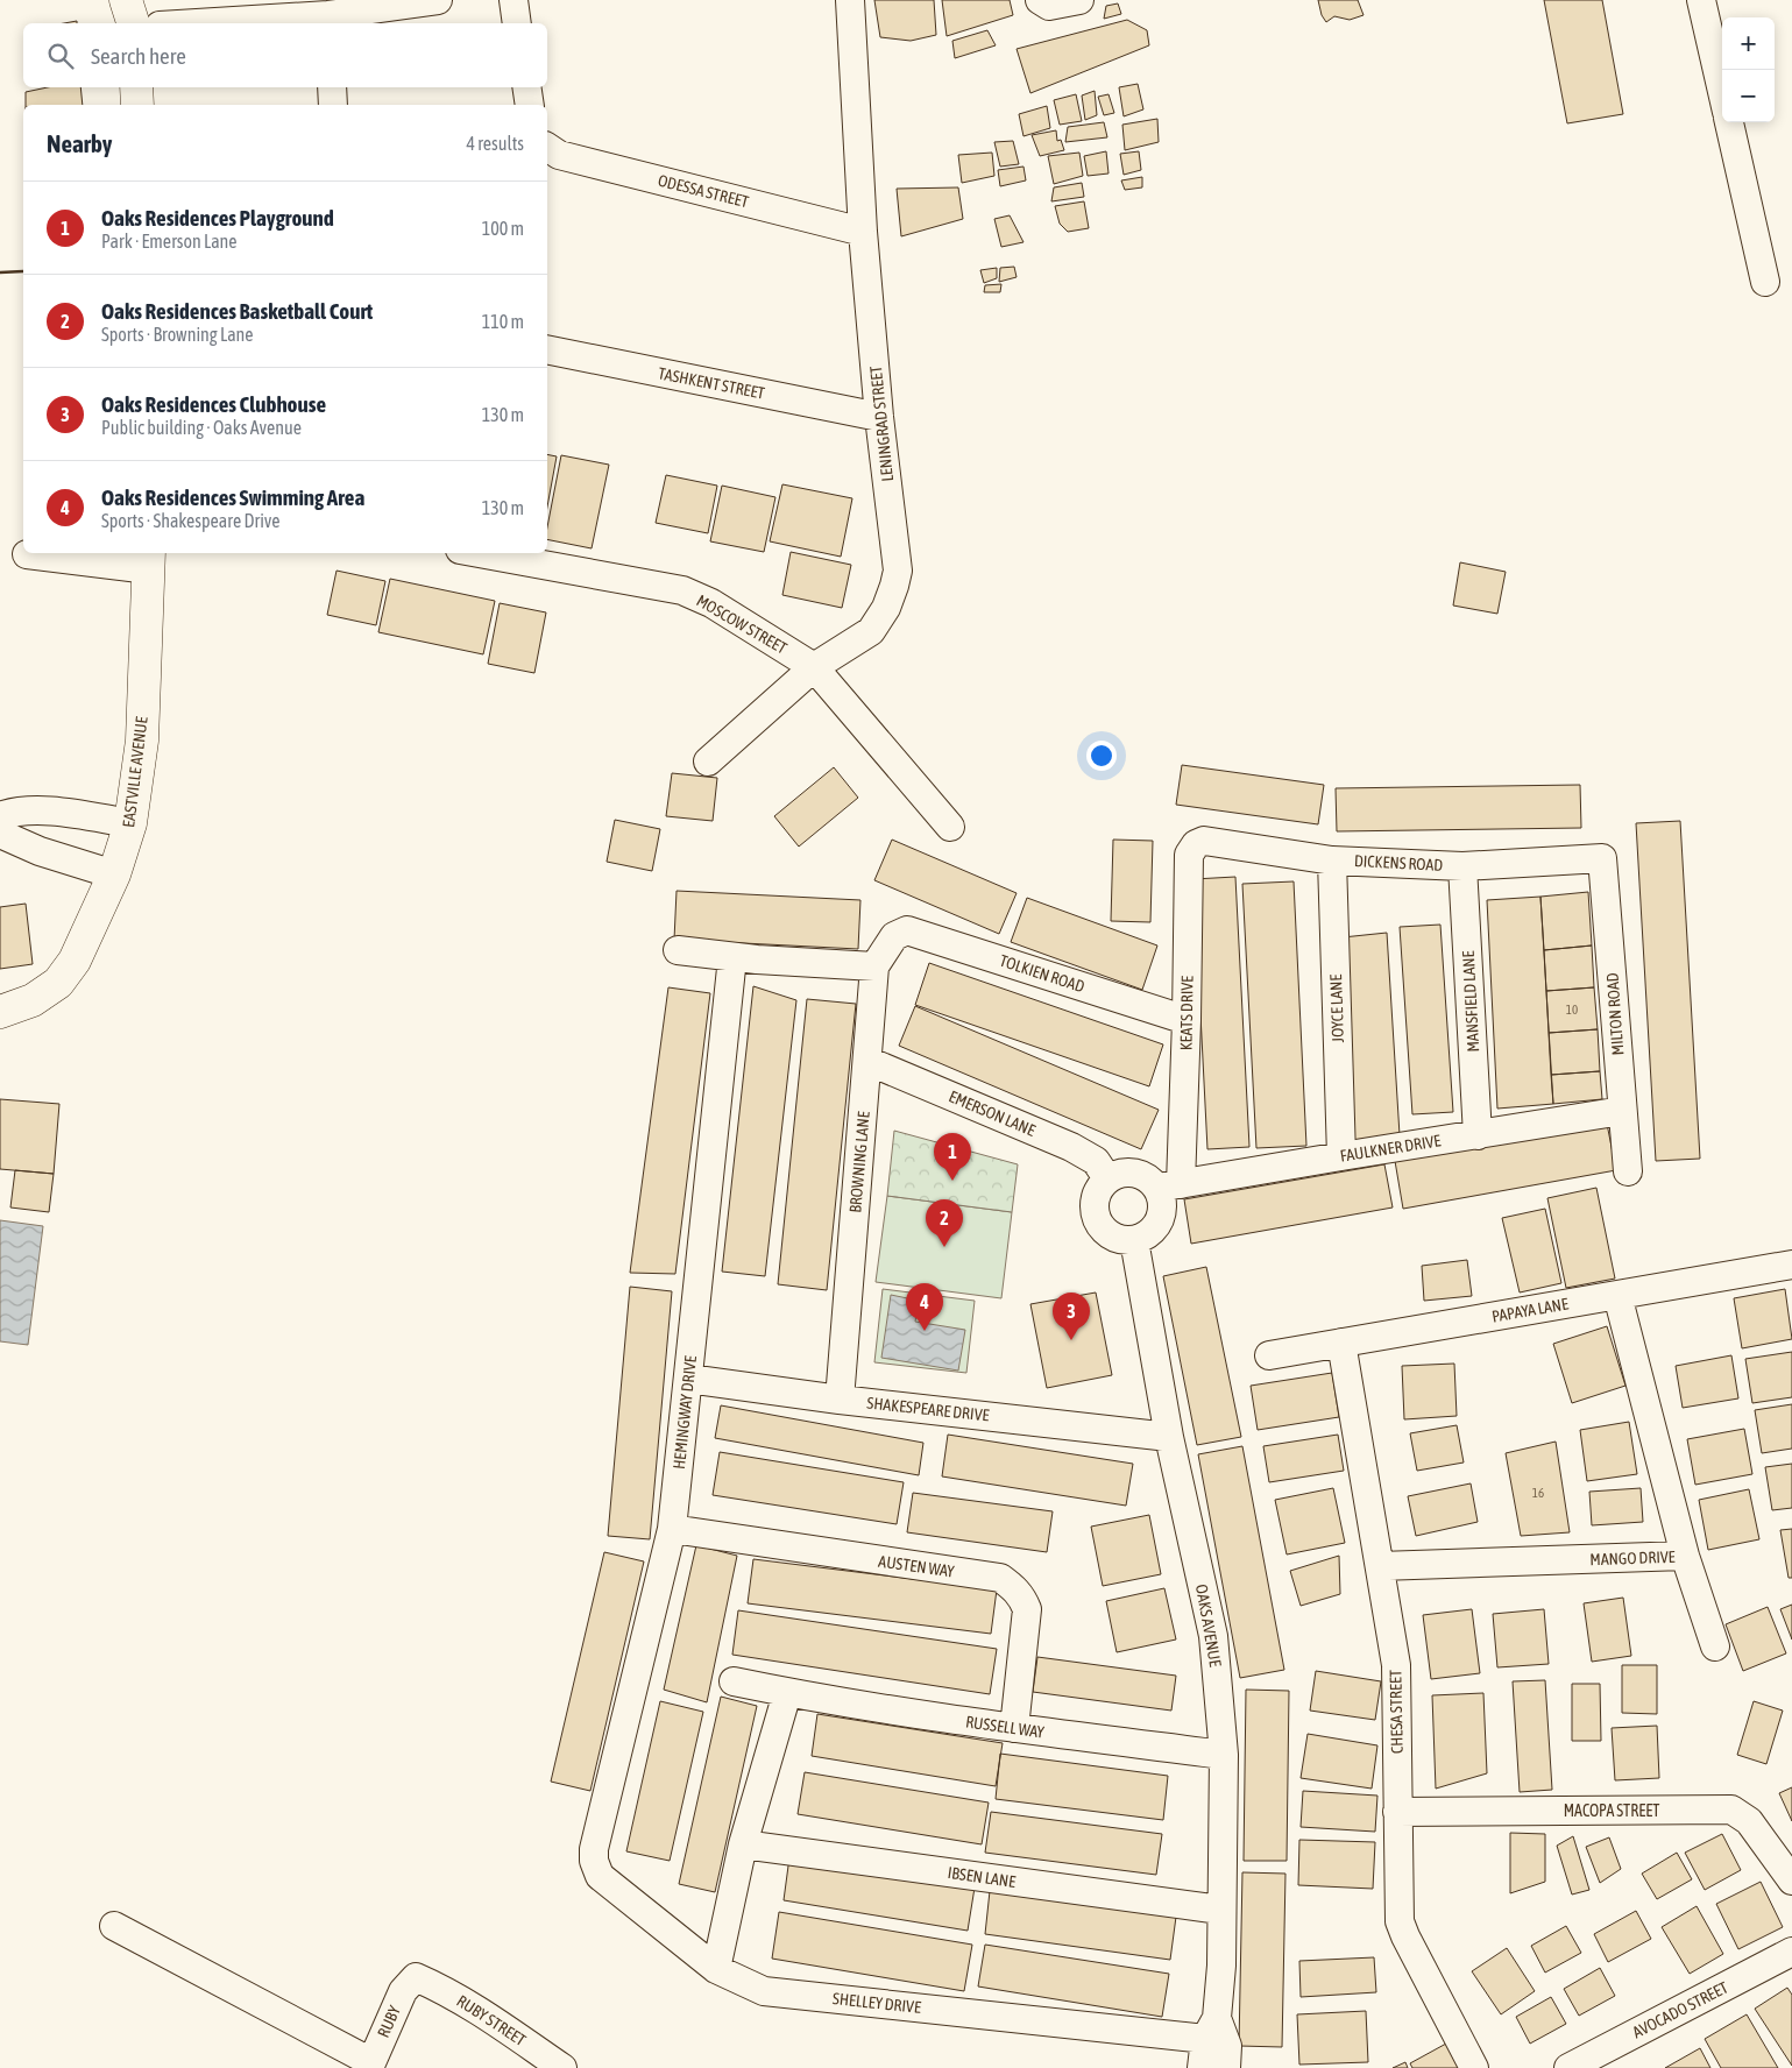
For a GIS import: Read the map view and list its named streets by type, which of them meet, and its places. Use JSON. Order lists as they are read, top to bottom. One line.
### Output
{"streets":{"street":["ODESSA STREET","TASHKENT STREET","LENINGRAD STREET","MOSCOW STREET","EASTVILLE AVENUE","DICKENS ROAD","TOLKIEN ROAD","MANSFIELD LANE","JOYCE LANE","KEATS DRIVE","MILTON ROAD","EMERSON LANE","FAULKNER DRIVE","BROWNING LANE","PAPAYA LANE","SHAKESPEARE DRIVE","HEMINGWAY DRIVE","MANGO DRIVE","AUSTEN WAY","OAKS AVENUE","CHESA STREET","RUSSELL WAY","MACOPA STREET","IBSEN LANE","SHELLEY DRIVE","AVOCADO STREET","RUBY STREET","RUBY"]},"crossings":[["ODESSA STREET","LENINGRAD STREET"],["TASHKENT STREET","LENINGRAD STREET"],["LENINGRAD STREET","MOSCOW STREET"],["DICKENS ROAD","MANSFIELD LANE"],["DICKENS ROAD","JOYCE LANE"],["DICKENS ROAD","KEATS DRIVE"],["DICKENS ROAD","MILTON ROAD"],["TOLKIEN ROAD","KEATS DRIVE"],["TOLKIEN ROAD","BROWNING LANE"],["MANSFIELD LANE","FAULKNER DRIVE"],["JOYCE LANE","FAULKNER DRIVE"],["KEATS DRIVE","EMERSON LANE"],["KEATS DRIVE","FAULKNER DRIVE"],["KEATS DRIVE","OAKS AVENUE"],["MILTON ROAD","FAULKNER DRIVE"],["EMERSON LANE","FAULKNER DRIVE"],["EMERSON LANE","BROWNING LANE"],["EMERSON LANE","OAKS AVENUE"],["FAULKNER DRIVE","OAKS AVENUE"],["BROWNING LANE","SHAKESPEARE DRIVE"],["PAPAYA LANE","MANGO DRIVE"],["PAPAYA LANE","CHESA STREET"],["SHAKESPEARE DRIVE","HEMINGWAY DRIVE"],["SHAKESPEARE DRIVE","OAKS AVENUE"],["HEMINGWAY DRIVE","AUSTEN WAY"],["HEMINGWAY DRIVE","SHELLEY DRIVE"],["MANGO DRIVE","CHESA STREET"],["AUSTEN WAY","RUSSELL WAY"],["OAKS AVENUE","RUSSELL WAY"],["OAKS AVENUE","IBSEN LANE"],["OAKS AVENUE","SHELLEY DRIVE"],["CHESA STREET","MACOPA STREET"],["RUBY STREET","RUBY"]],"house_numbers":["10","16"],"page":{"map_buttons":["+","−"],"search":"Search here","heading":["Nearby","4 results"],"list":[{"mark":"1","name":"Oaks Residences Playground","note":"Park · Emerson Lane","value":"100 m"},{"mark":"2","name":"Oaks Residences Basketball Court","note":"Sports · Browning Lane","value":"110 m"},{"mark":"3","name":"Oaks Residences Clubhouse","note":"Public building · Oaks Avenue","value":"130 m"},{"mark":"4","name":"Oaks Residences Swimming Area","note":"Sports · Shakespeare Drive","value":"130 m"}],"pins":["1","2","4","3"]}}
